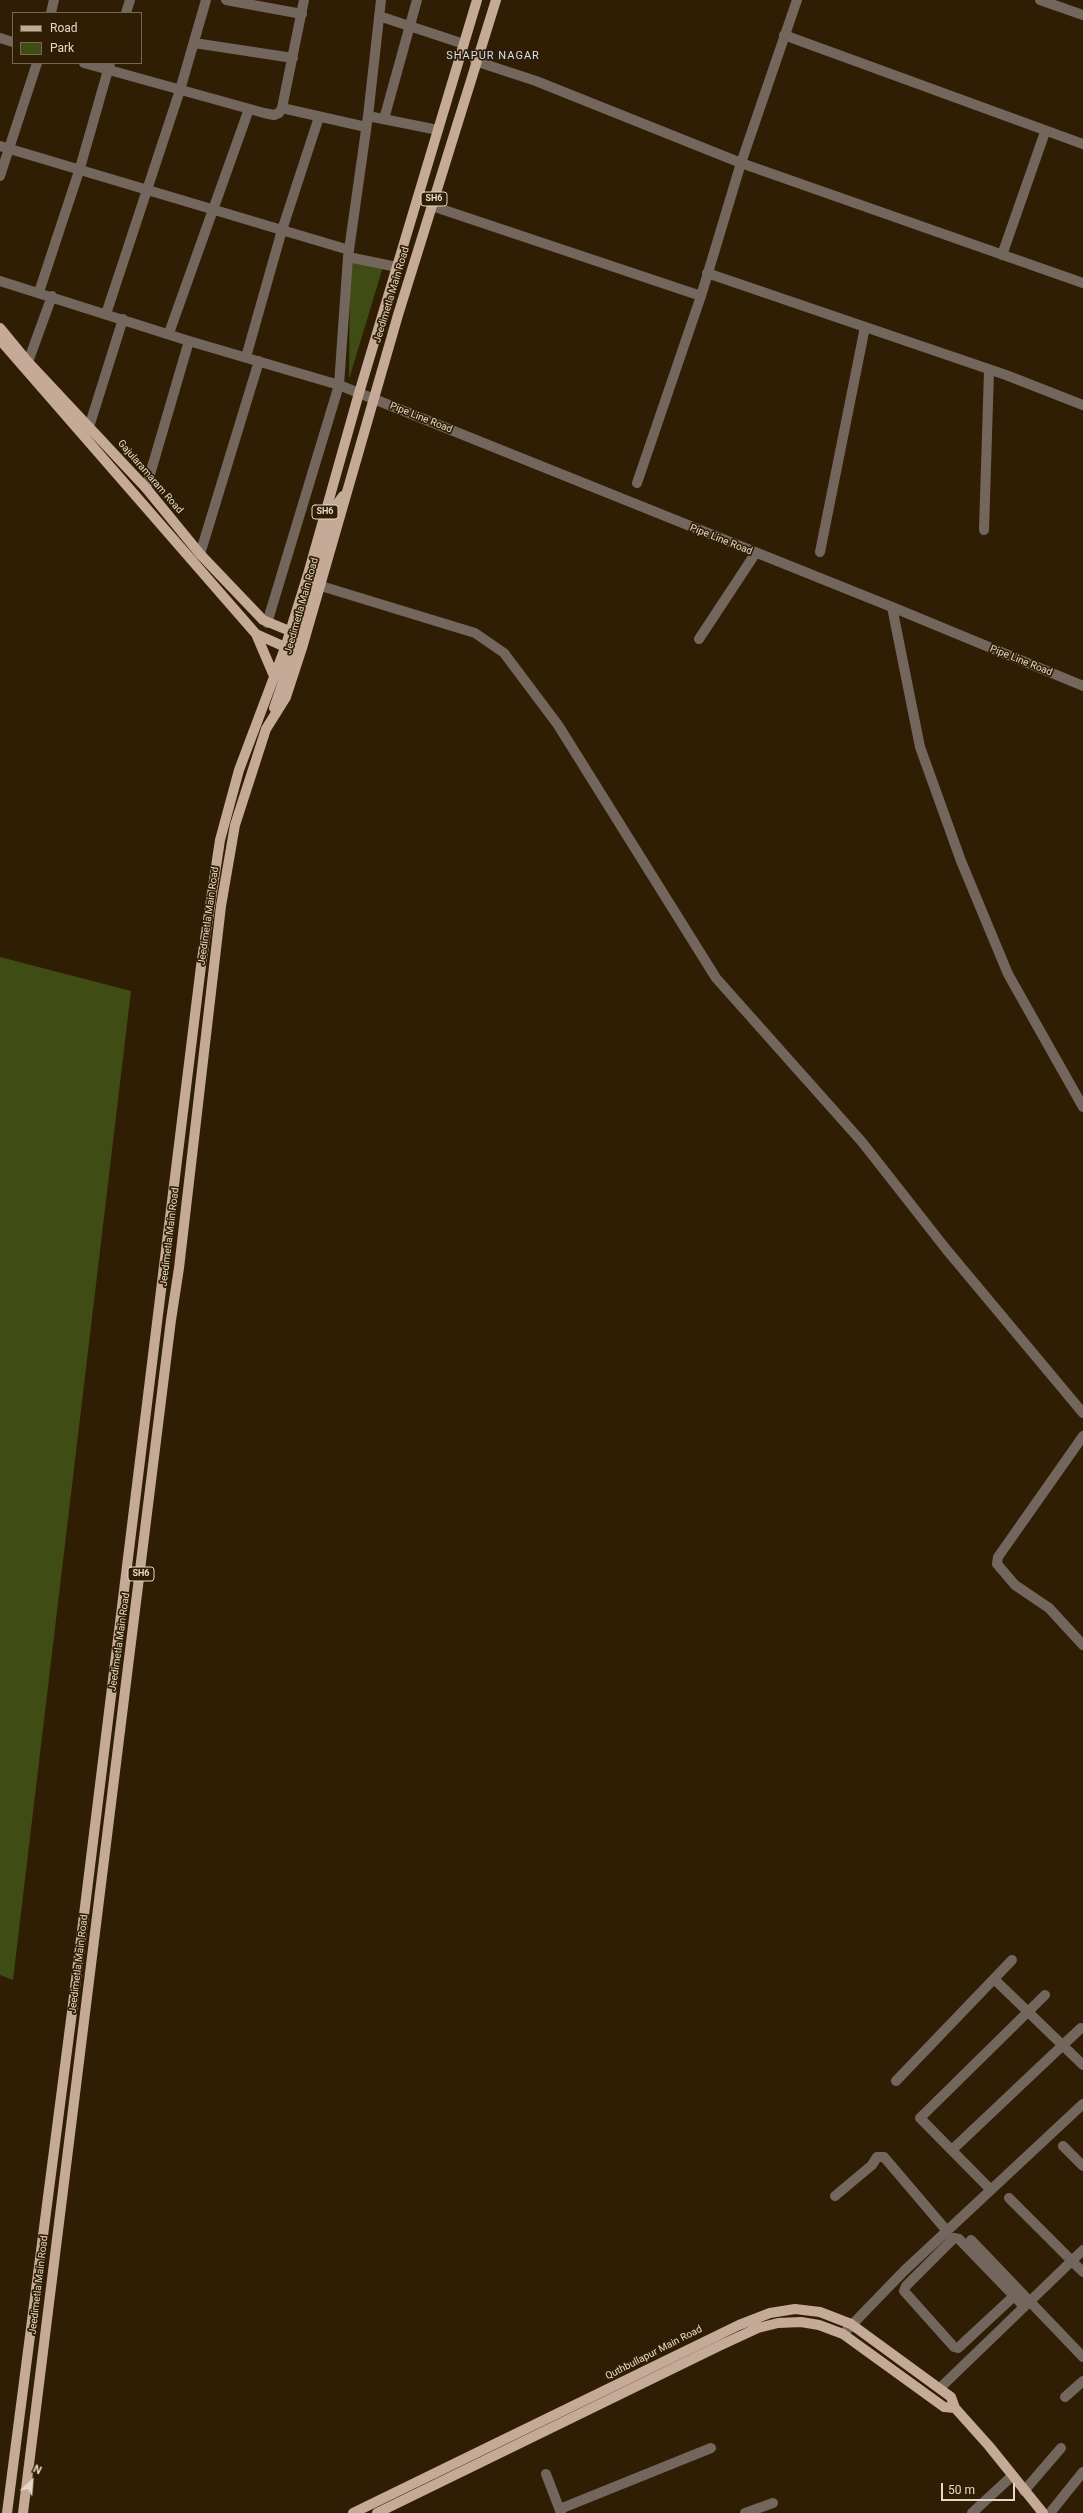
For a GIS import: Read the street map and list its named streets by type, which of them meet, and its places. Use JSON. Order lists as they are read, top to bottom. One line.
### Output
{"streets":{"main road":["SH6","Jeedimetla Main Road","Gajularamaram Road","Quthbullapur Main Road"],"street":["Pipe Line Road"]},"crossings":[["Jeedimetla Main Road","Pipe Line Road"],["Jeedimetla Main Road","Gajularamaram Road"]],"districts":["SHAPUR NAGAR"],"legend":["Road","Park"],"scale_bar":"50 m","north":"top right"}
